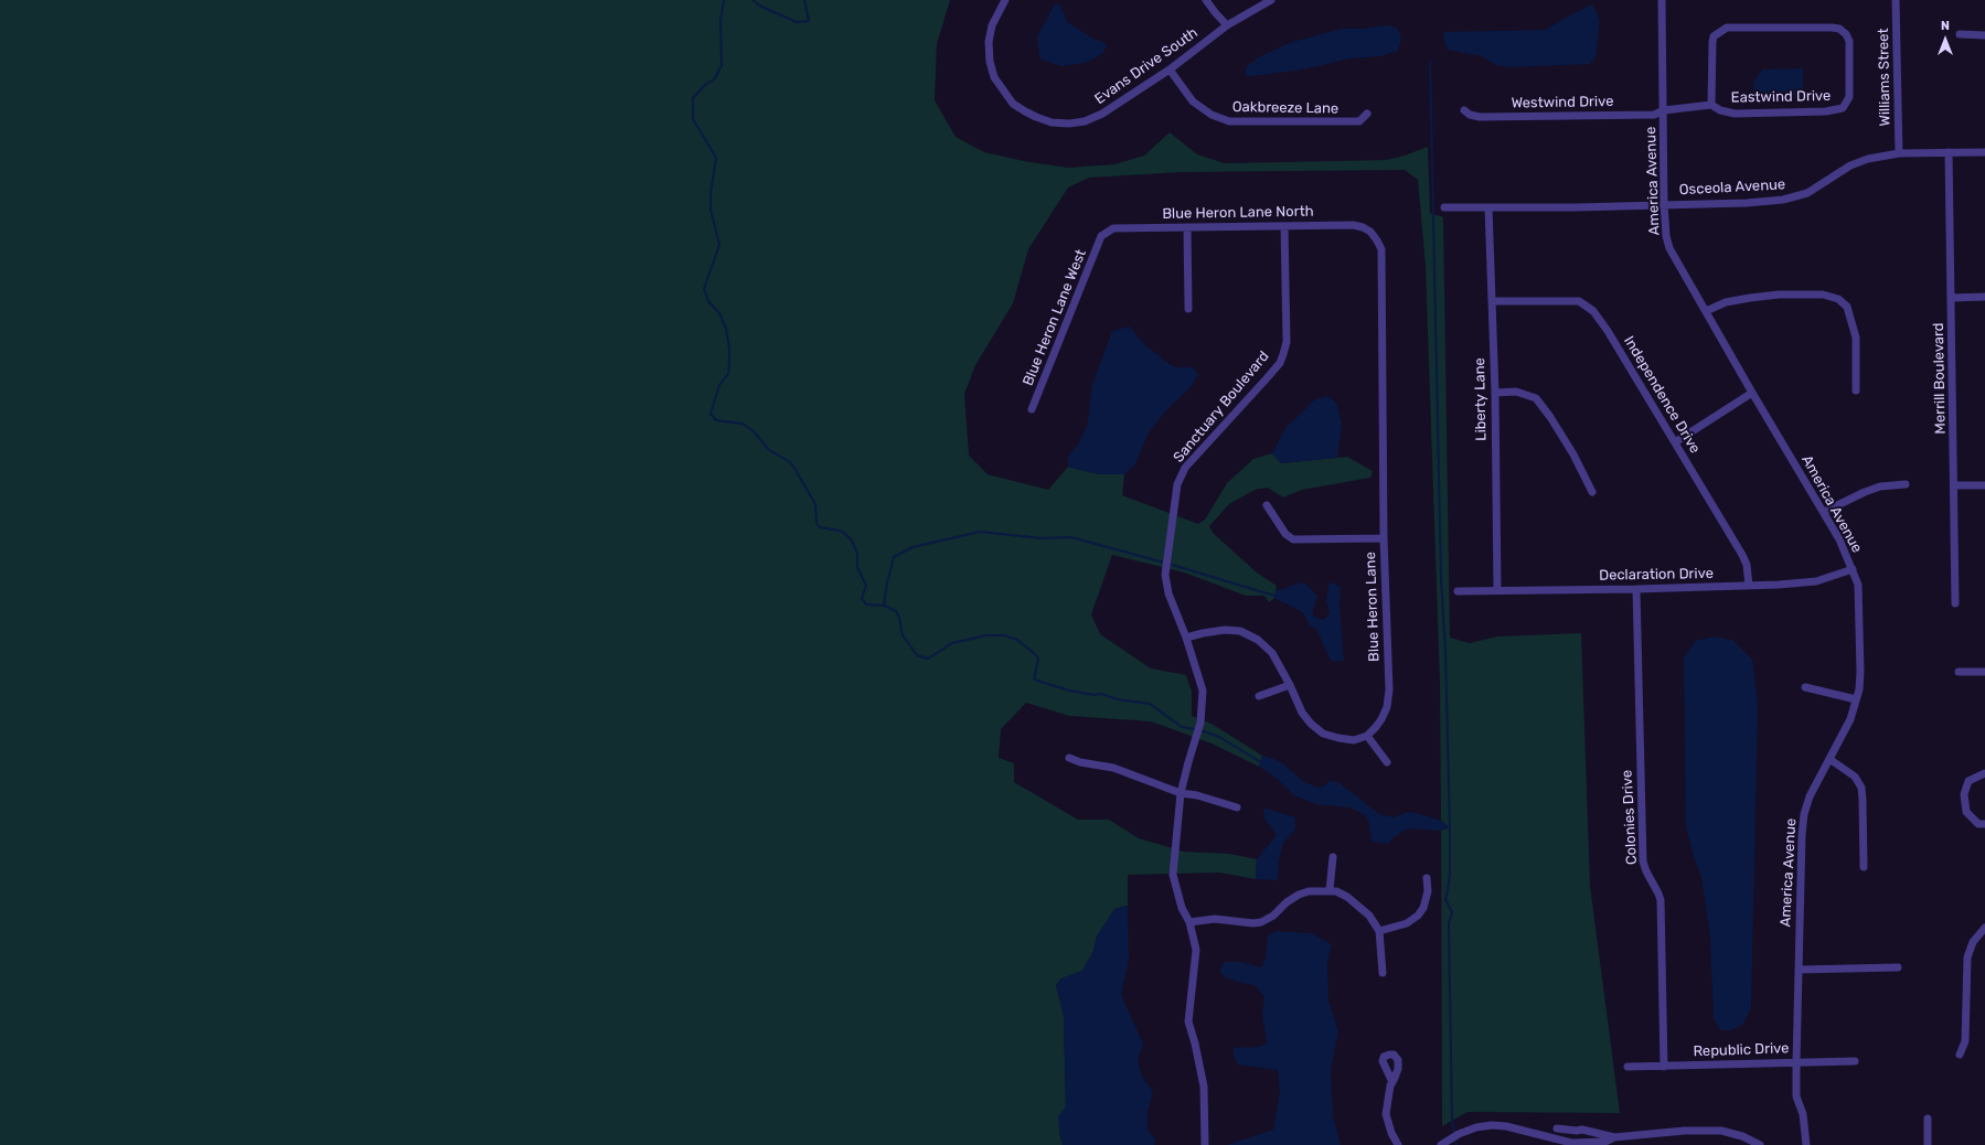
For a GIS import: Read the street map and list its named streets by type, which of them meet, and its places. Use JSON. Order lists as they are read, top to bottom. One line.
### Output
{"streets":{"street":["Evans Drive South","Williams Street","Eastwind Drive","Westwind Drive","Oakbreeze Lane","America Avenue","Osceola Avenue","Blue Heron Lane North","Blue Heron Lane West","Merrill Boulevard","Independence Drive","Liberty Lane","Sanctuary Boulevard","Declaration Drive","Blue Heron Lane","Colonies Drive","Republic Drive"]},"crossings":[["Evans Drive South","Oakbreeze Lane"],["Williams Street","Osceola Avenue"],["Eastwind Drive","Westwind Drive"],["Eastwind Drive","America Avenue"],["Westwind Drive","America Avenue"],["America Avenue","Osceola Avenue"],["America Avenue","Declaration Drive"],["America Avenue","Republic Drive"],["Osceola Avenue","Merrill Boulevard"],["Osceola Avenue","Liberty Lane"],["Blue Heron Lane North","Blue Heron Lane West"],["Blue Heron Lane North","Sanctuary Boulevard"],["Blue Heron Lane North","Blue Heron Lane"],["Independence Drive","Liberty Lane"],["Independence Drive","Declaration Drive"],["Liberty Lane","Declaration Drive"],["Declaration Drive","Colonies Drive"],["Colonies Drive","Republic Drive"]],"north":"top"}
